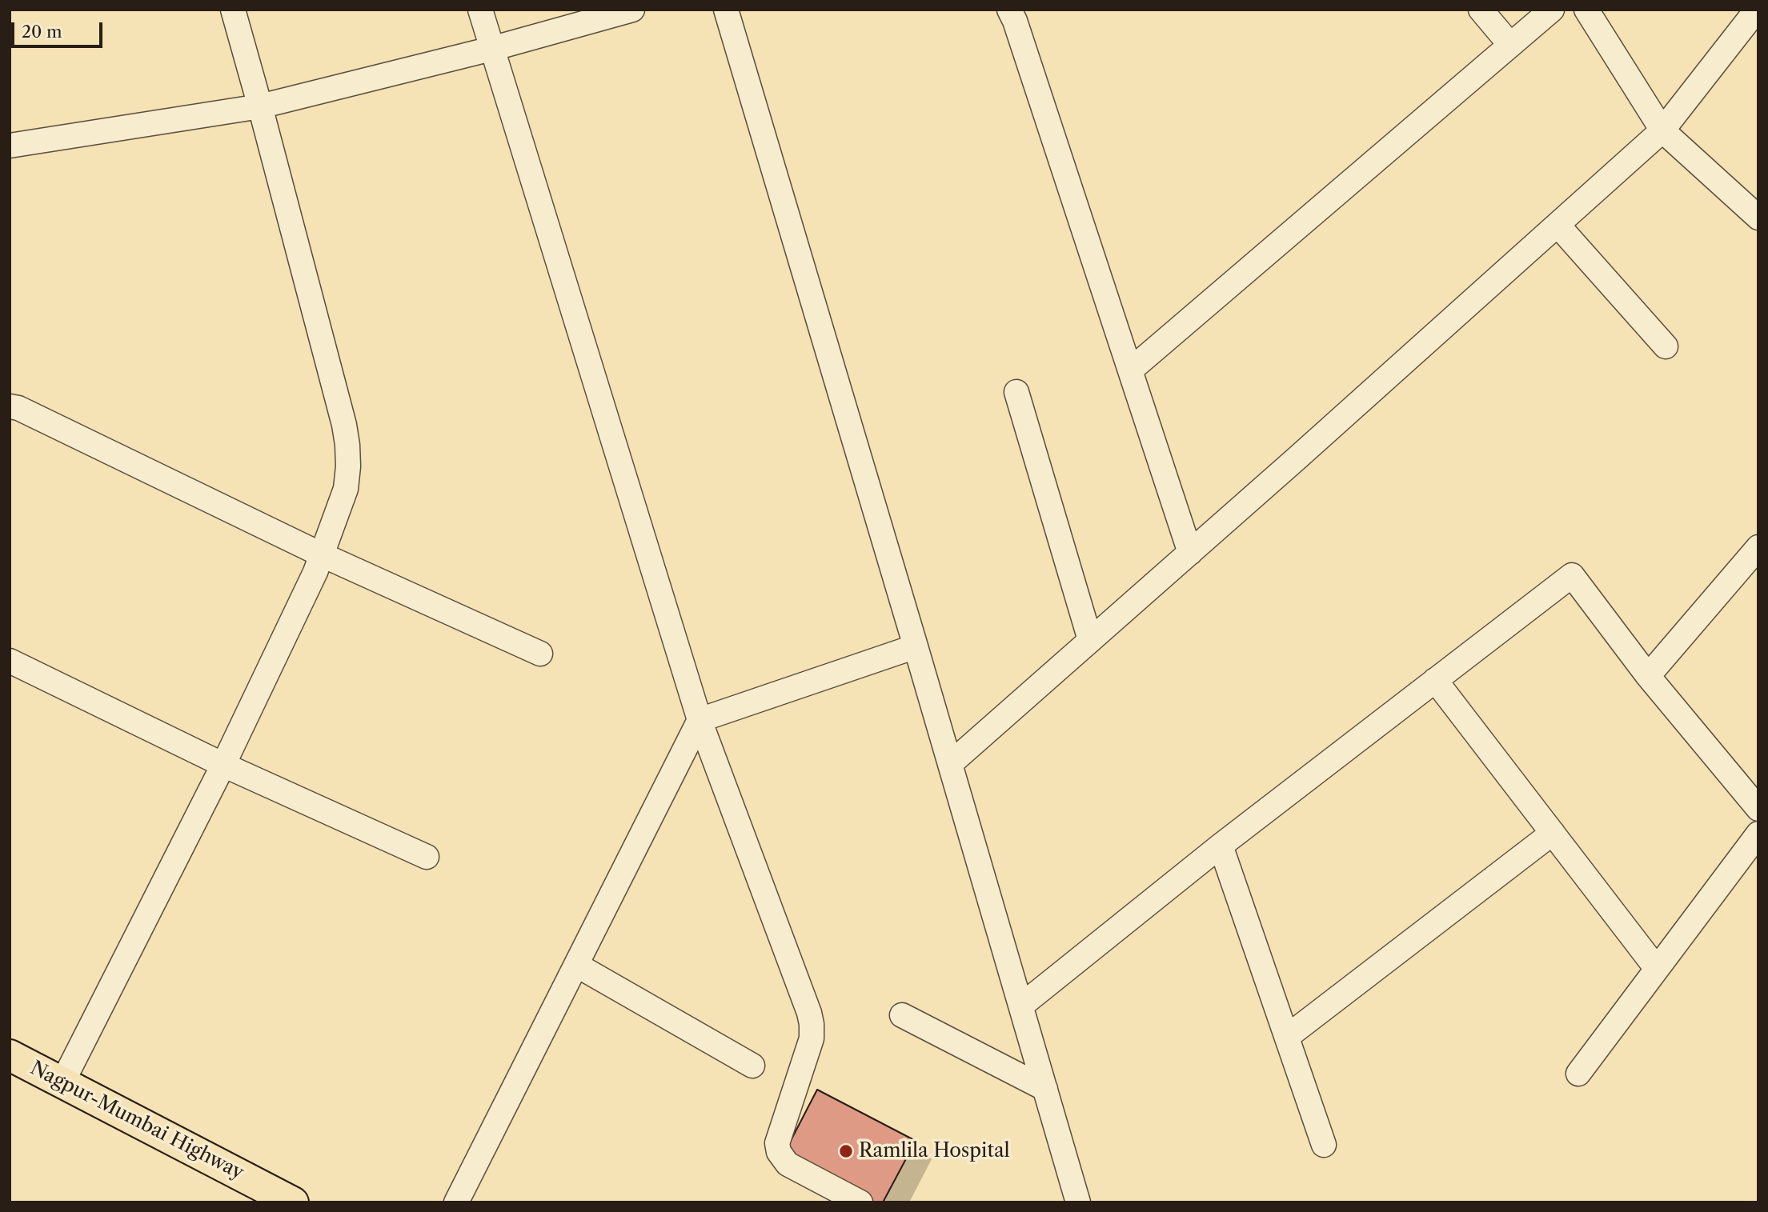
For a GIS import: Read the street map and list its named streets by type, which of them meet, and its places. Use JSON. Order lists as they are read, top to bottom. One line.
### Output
{"streets":{"highway":["Nagpur-Mumbai Highway"]},"places":["Ramlila Hospital"],"scale_bar":"20 m"}
